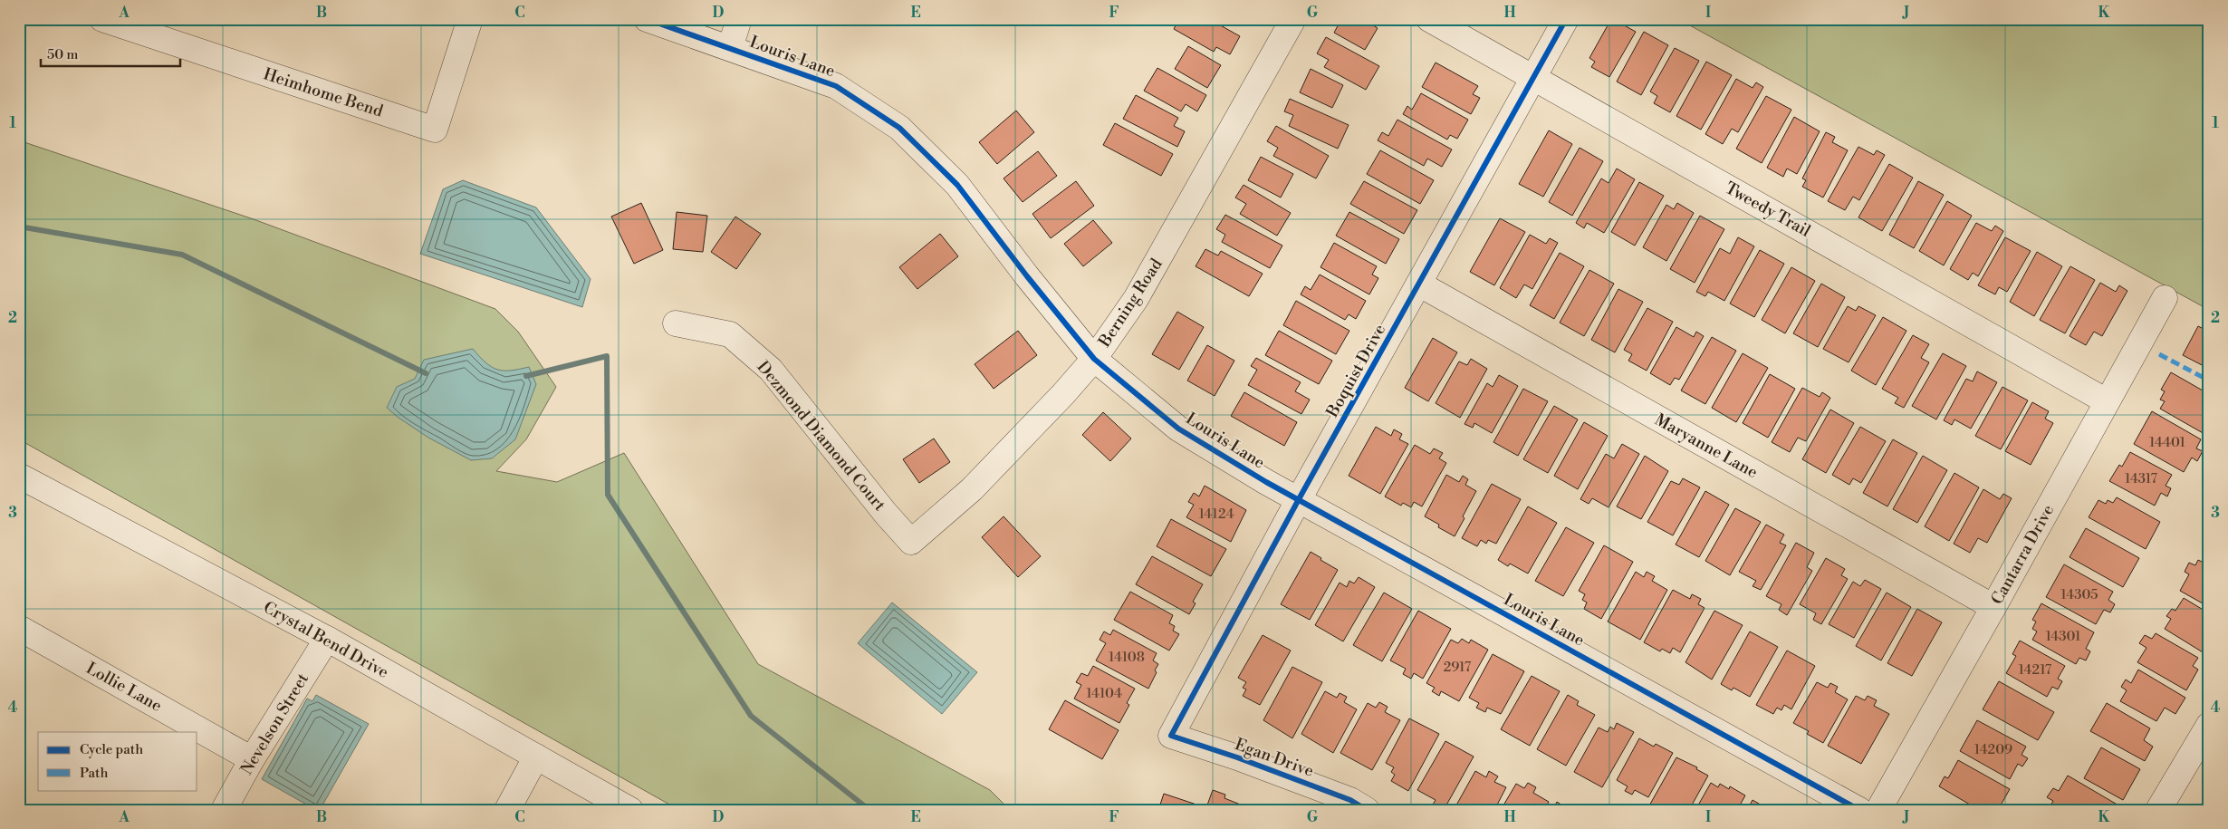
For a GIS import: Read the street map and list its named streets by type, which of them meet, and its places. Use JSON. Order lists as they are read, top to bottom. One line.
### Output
{"streets":{"street":["Louris Lane","Heimhome Bend","Tweedy Trail","Berning Road","Boquist Drive","Dezmond Diamond Court","Maryanne Lane","Cantarra Drive","Crystal Bend Drive","Lollie Lane","Nevelson Street","Egan Drive"]},"crossings":[["Louris Lane","Berning Road"],["Louris Lane","Boquist Drive"],["Tweedy Trail","Boquist Drive"],["Tweedy Trail","Cantarra Drive"],["Berning Road","Dezmond Diamond Court"],["Boquist Drive","Maryanne Lane"],["Boquist Drive","Egan Drive"],["Maryanne Lane","Cantarra Drive"],["Crystal Bend Drive","Nevelson Street"],["Lollie Lane","Nevelson Street"]],"house_numbers":["14401","14317","14124","14305","14301","14108","2917","14217","14104","14209"],"legend":["Cycle path","Path"],"scale_bar":"50 m","grid":{"columns":["A","B","C","D","E","F","G","H","I","J","K"],"rows":["1","2","3","4"]}}
